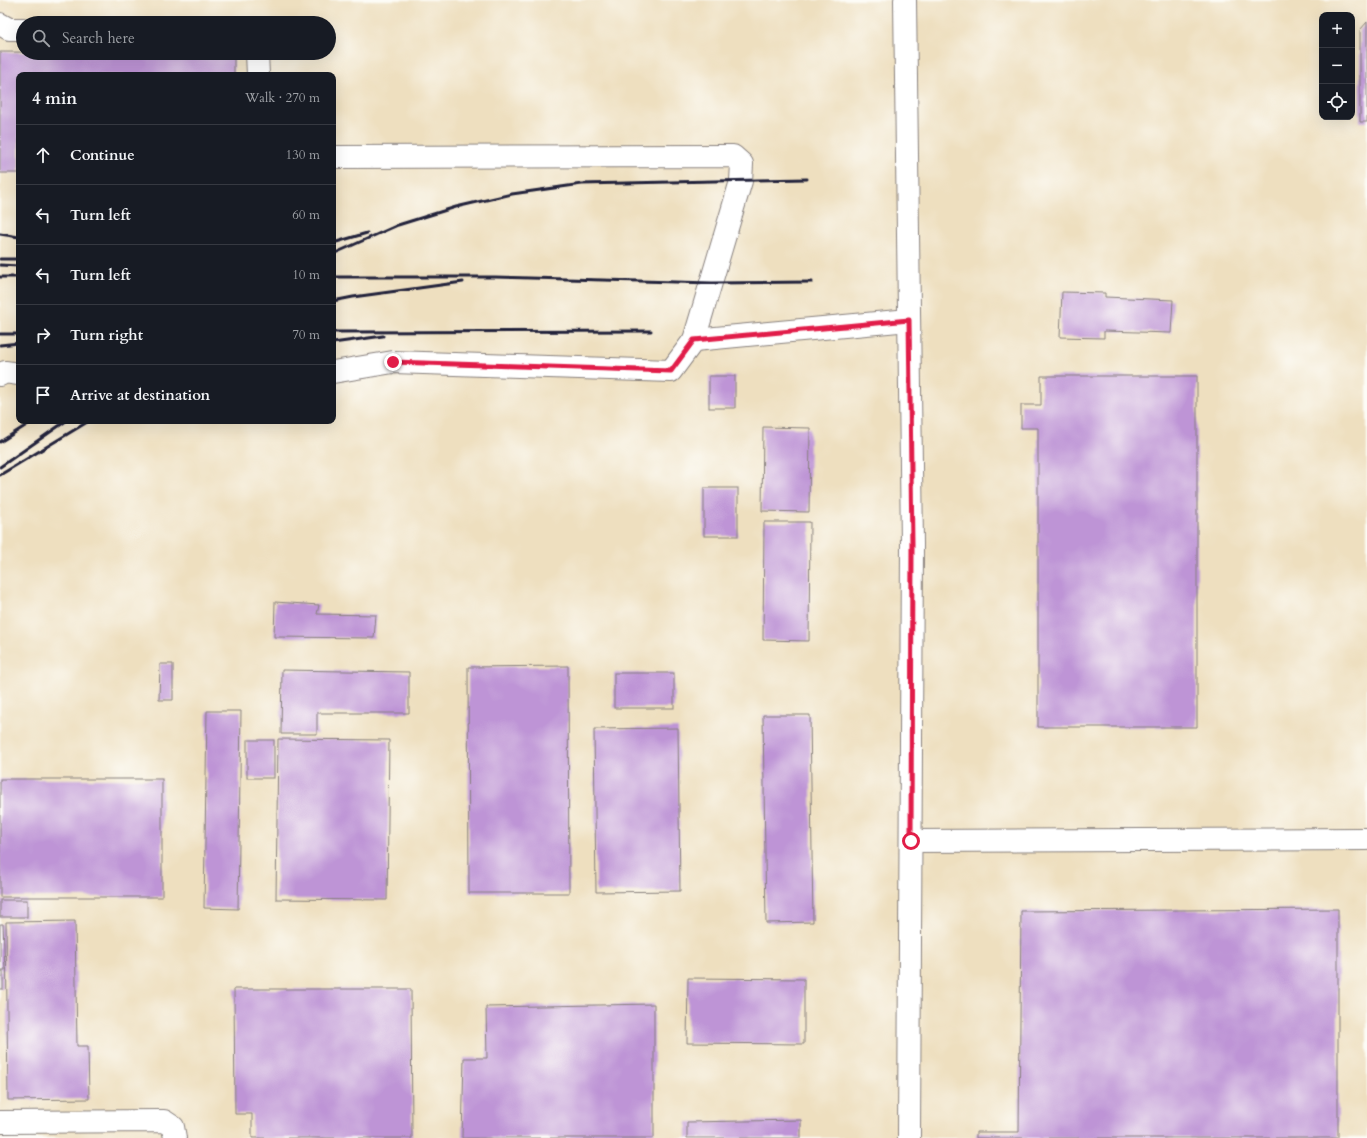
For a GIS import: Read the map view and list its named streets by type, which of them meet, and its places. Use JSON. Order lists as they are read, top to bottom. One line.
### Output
{"page":{"map_buttons":["+","−"],"search":"Search here","heading":["4 min","Walk · 270 m"],"list":[["Continue","130 m"],["Turn left","60 m"],["Turn left","10 m"],["Turn right","70 m"],"Arrive at destination"]}}
